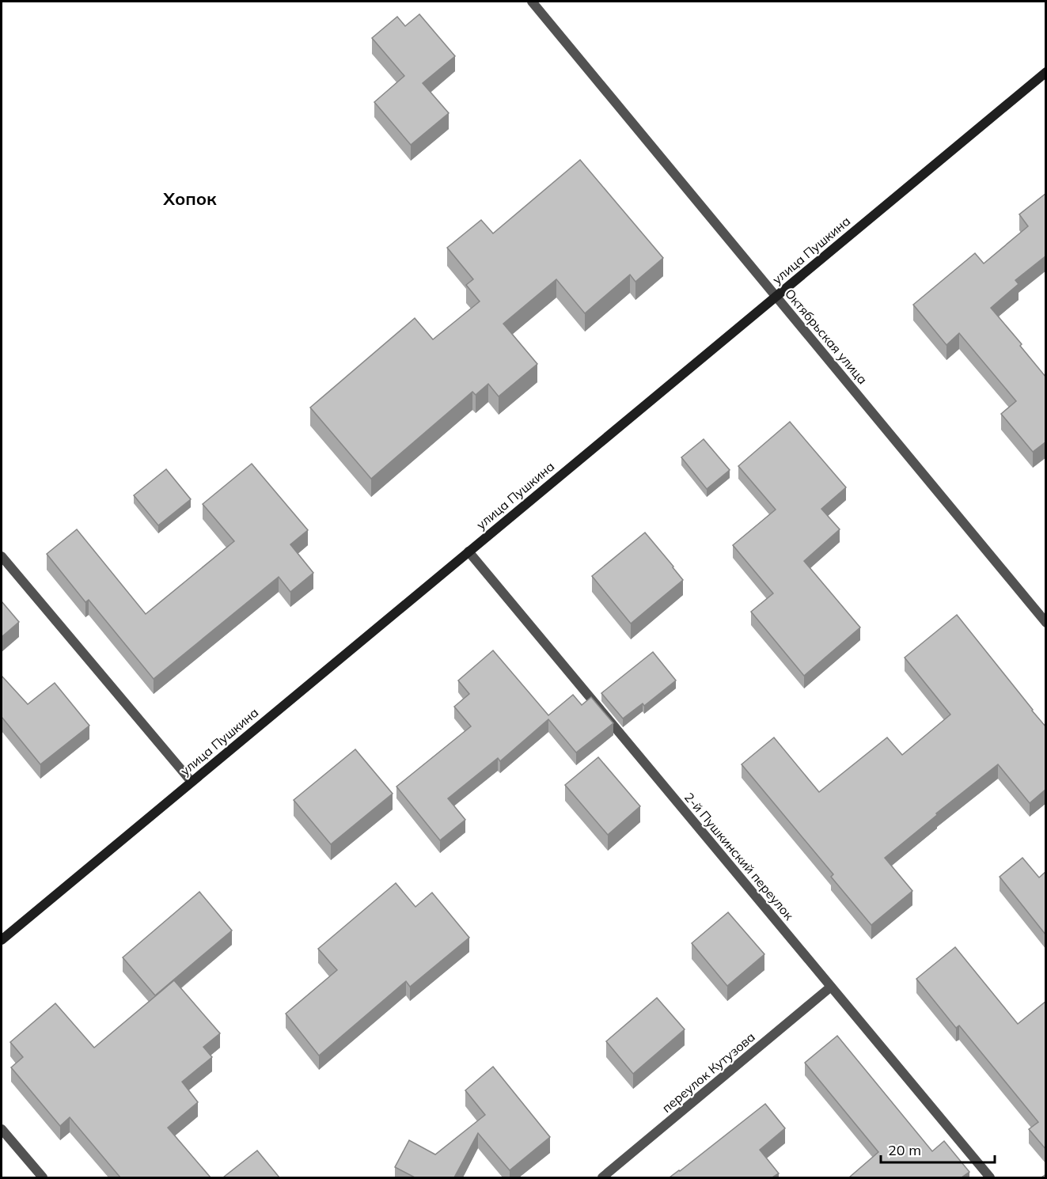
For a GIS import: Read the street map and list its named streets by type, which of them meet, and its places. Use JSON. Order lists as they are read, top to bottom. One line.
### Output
{"streets":{"street":["улица Пушкина","Октябрьская улица","2-й Пушкинский переулок","переулок Кутузова"]},"crossings":[["улица Пушкина","Октябрьская улица"],["улица Пушкина","2-й Пушкинский переулок"],["2-й Пушкинский переулок","переулок Кутузова"]],"districts":["Хопок"],"scale_bar":"20 m"}
